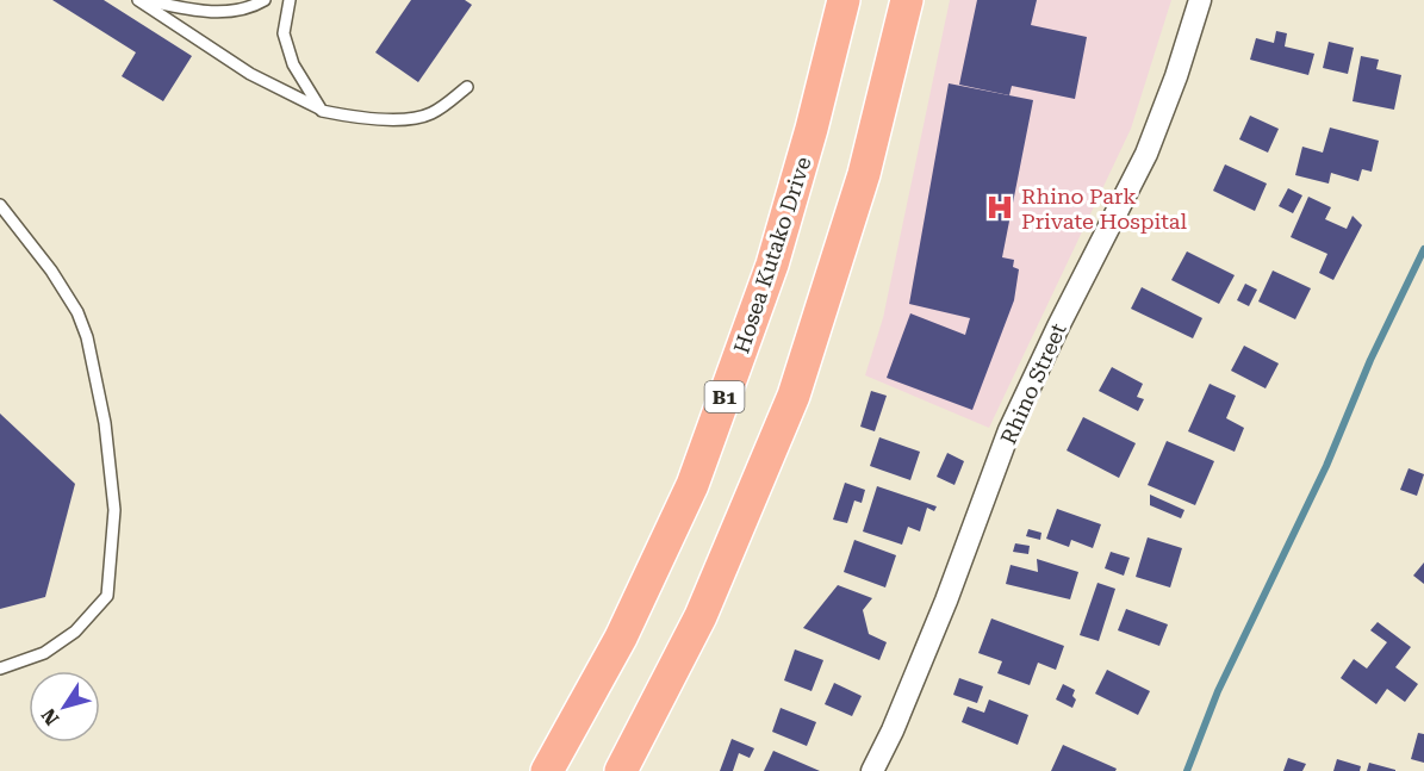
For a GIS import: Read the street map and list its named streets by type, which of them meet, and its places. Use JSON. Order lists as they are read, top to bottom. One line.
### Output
{"streets":{"main road":["Hosea Kutako Drive","B1"],"street":["Rhino Street"]},"places":{"hospital":["Rhino Park Private Hospital"]},"north":"bottom left"}
